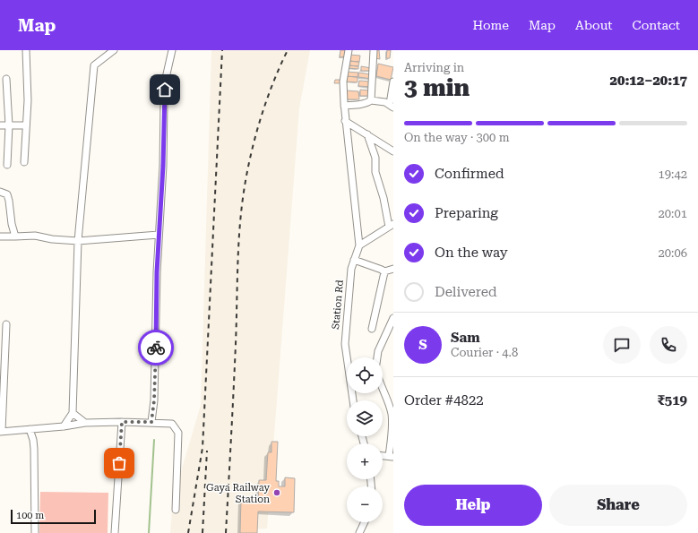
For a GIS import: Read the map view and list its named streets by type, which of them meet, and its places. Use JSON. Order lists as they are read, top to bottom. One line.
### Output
{"streets":{"street":["Station Rd"]},"places":["Gaya Railway Station"],"scale_bar":"100 m","page":{"header":"Map","nav":["Home","Map","About","Contact"],"heading":["3 min","Arriving in","20:12–20:17"],"panel":["Sam","Courier · 4.8","Order #4822","₹519"],"bar":"On the way · 300 m","list":[["Confirmed","19:42"],["Preparing","20:01"],["On the way","20:06"],"Delivered"],"round":"S","map_buttons":["+","−"],"buttons":["Help","Share"],"scale":"100 m"}}
